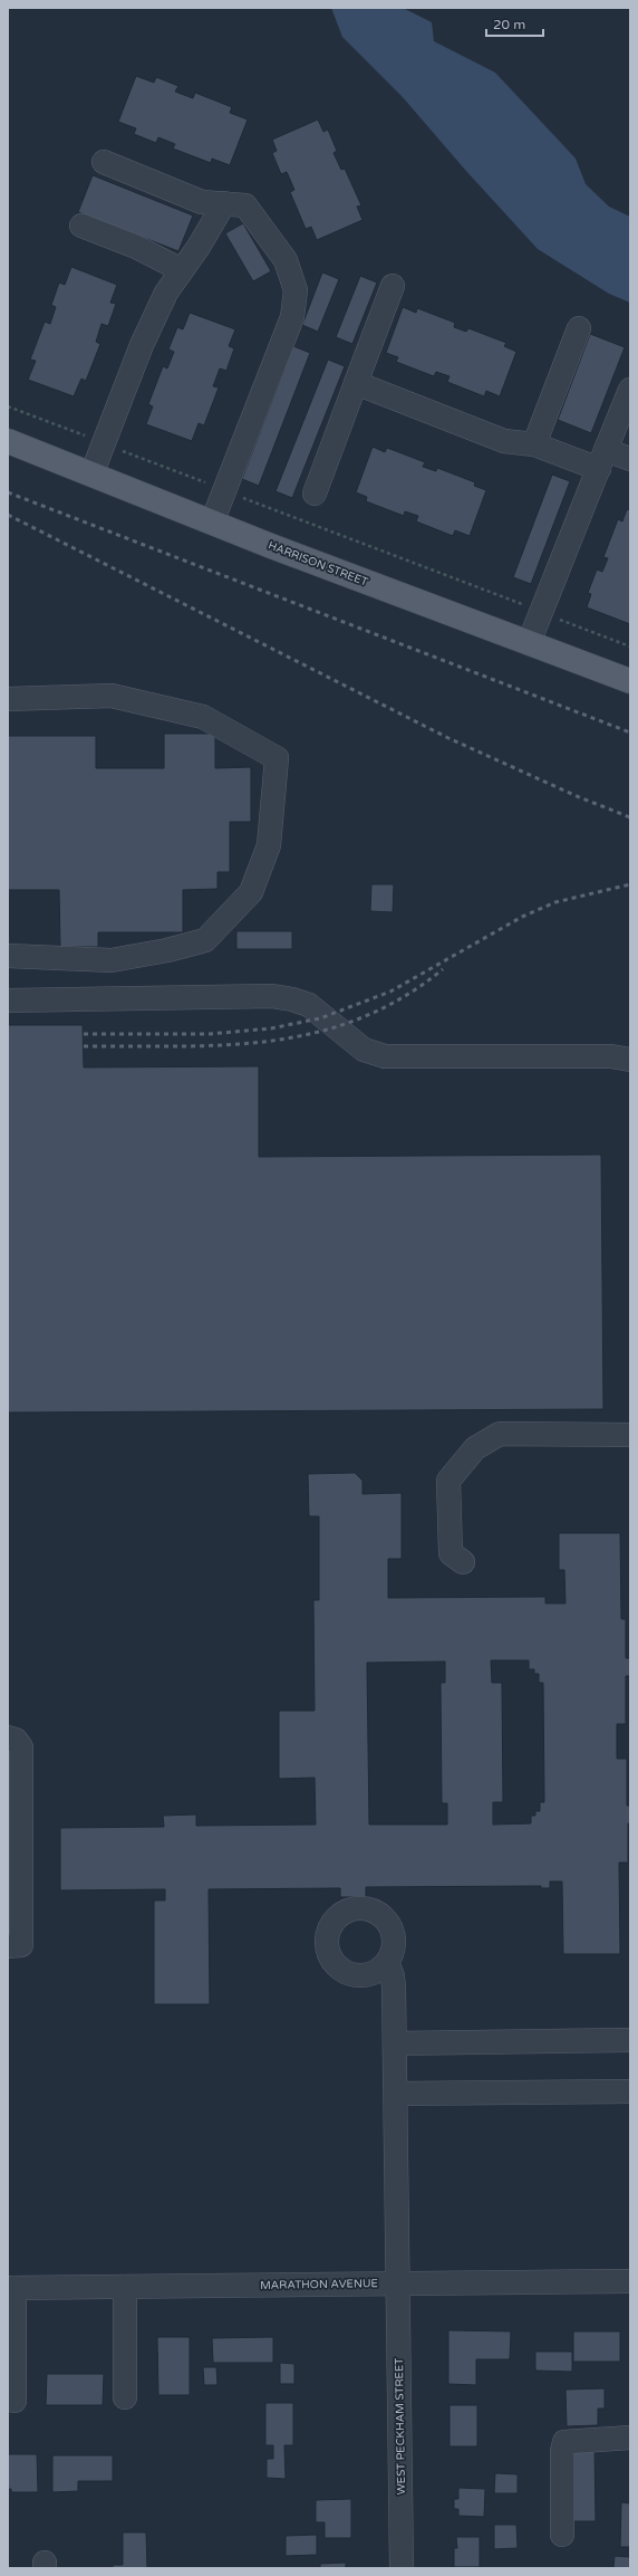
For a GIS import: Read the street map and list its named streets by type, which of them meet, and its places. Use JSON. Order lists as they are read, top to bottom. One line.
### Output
{"streets":{"main road":["HARRISON STREET"],"street":["MARATHON AVENUE","WEST PECKHAM STREET"]},"crossings":[["MARATHON AVENUE","WEST PECKHAM STREET"]],"scale_bar":"20 m"}
